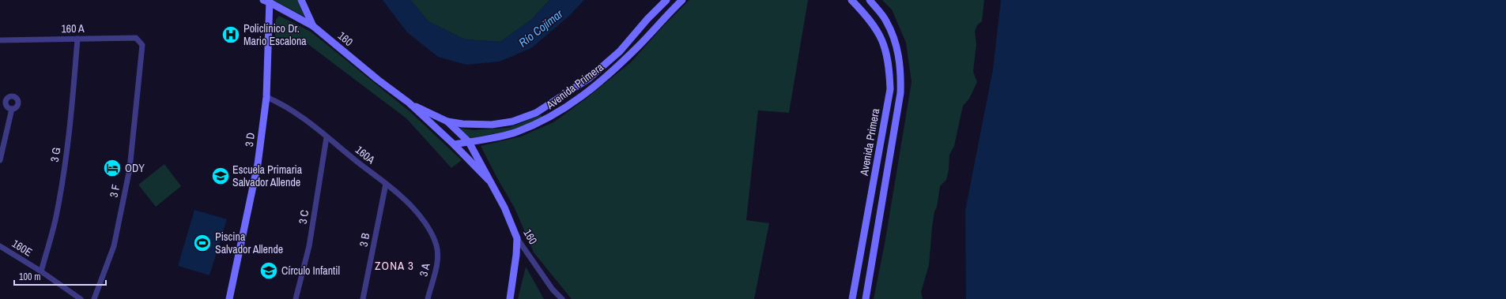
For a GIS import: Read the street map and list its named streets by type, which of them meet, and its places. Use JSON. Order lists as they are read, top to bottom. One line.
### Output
{"streets":{"street":["160 A","160","Avenida Primera","3 D","3 G","160A","3 F","3 C","3 B","160E","3 A"]},"crossings":[["160 A","3 G"],["160 A","3 F"],["160","Avenida Primera"],["160","3 D"],["3 D","160A"],["3 G","160E"],["160A","3 C"],["160A","3 B"],["160A","3 A"]],"districts":["ZONA 3"],"water":["Río Cojímar"],"places":{"hospital":["Policlínico Dr. Mario Escalona"],"hotel":["ODY"],"school or university":["Escuela Primaria Salvador Allende","Círculo Infantil"],"sports":["Piscina Salvador Allende"]},"scale_bar":"100 m"}
